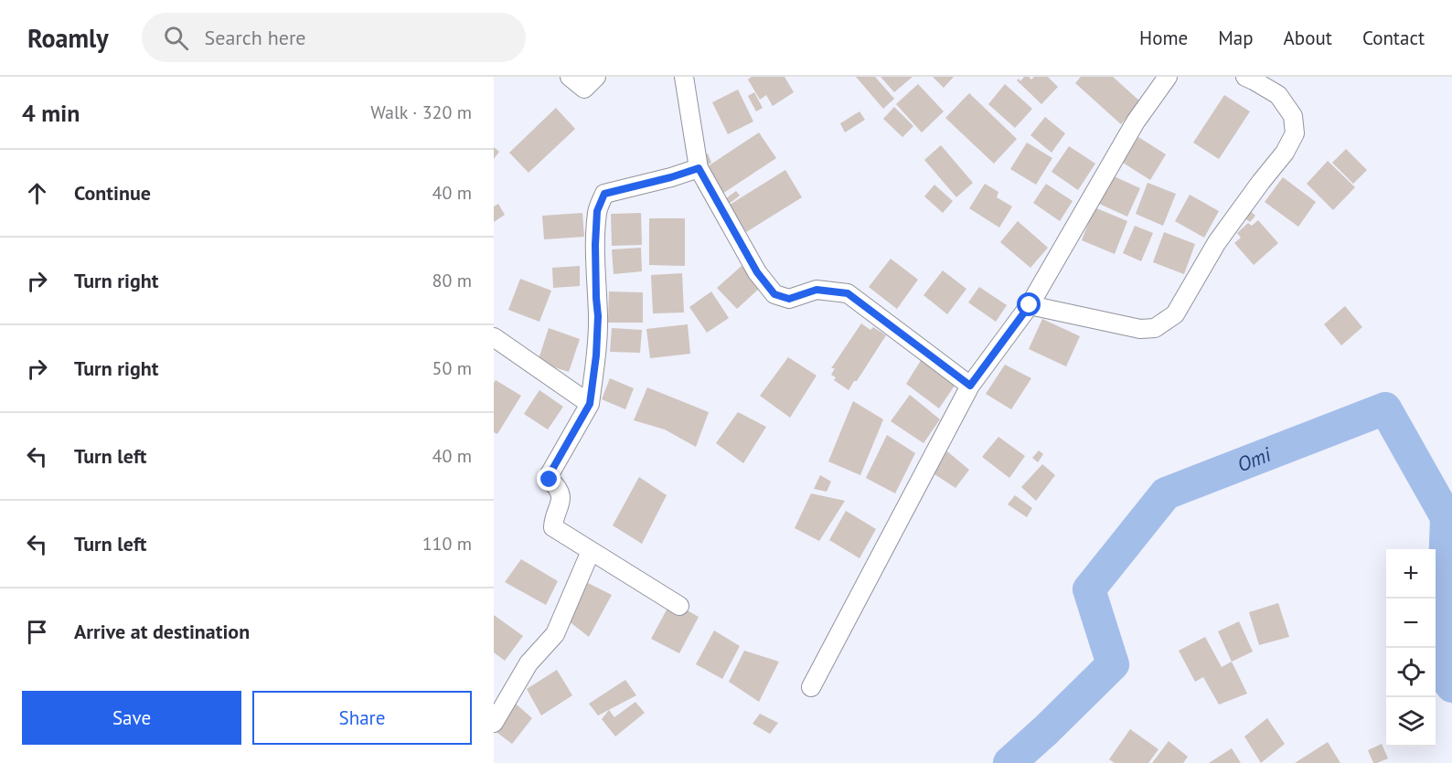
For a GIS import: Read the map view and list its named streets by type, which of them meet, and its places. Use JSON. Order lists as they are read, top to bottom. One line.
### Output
{"water":["Omi"],"page":{"header":"Roamly","search":"Search here","nav":["Home","Map","About","Contact"],"heading":["4 min","Walk · 320 m"],"list":[["Continue","40 m"],["Turn right","80 m"],["Turn right","50 m"],["Turn left","40 m"],["Turn left","110 m"],"Arrive at destination"],"map_buttons":["+","−"],"buttons":["Save","Share"]}}
